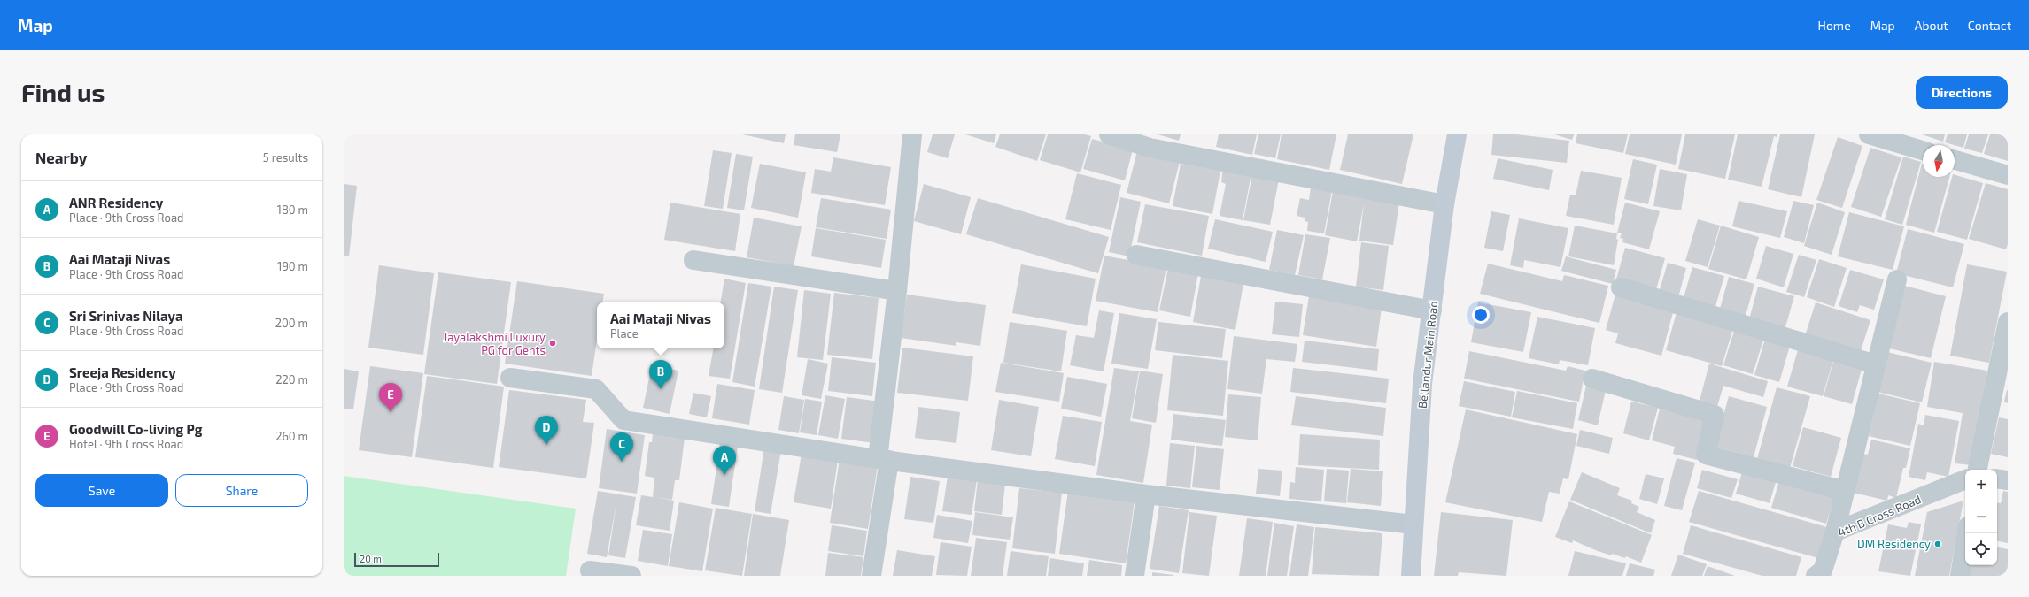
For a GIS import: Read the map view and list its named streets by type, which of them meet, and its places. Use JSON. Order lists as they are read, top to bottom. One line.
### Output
{"streets":{"street":["Bellandur Main Road","4th B Cross Road"]},"places":["Jayalakshmi Luxury PG for Gents","DM Residency"],"scale_bar":"20 m","north":"bottom","page":{"header":"Map","nav":["Home","Map","About","Contact"],"buttons":["Directions",["Save","Share"]],"title":"Find us","heading":["Nearby","5 results"],"list":[{"mark":"A","name":"ANR Residency","note":"Place · 9th Cross Road","value":"180 m"},{"mark":"B","name":"Aai Mataji Nivas","note":"Place · 9th Cross Road","value":"190 m"},{"mark":"C","name":"Sri Srinivas Nilaya","note":"Place · 9th Cross Road","value":"200 m"},{"mark":"D","name":"Sreeja Residency","note":"Place · 9th Cross Road","value":"220 m"},{"mark":"E","name":"Goodwill Co-living Pg","note":"Hotel · 9th Cross Road","value":"260 m"}],"popup":["Aai Mataji Nivas","Place"],"pins":["B","E","D","C","A"],"map_buttons":["+","−"],"scale":"20 m"}}
